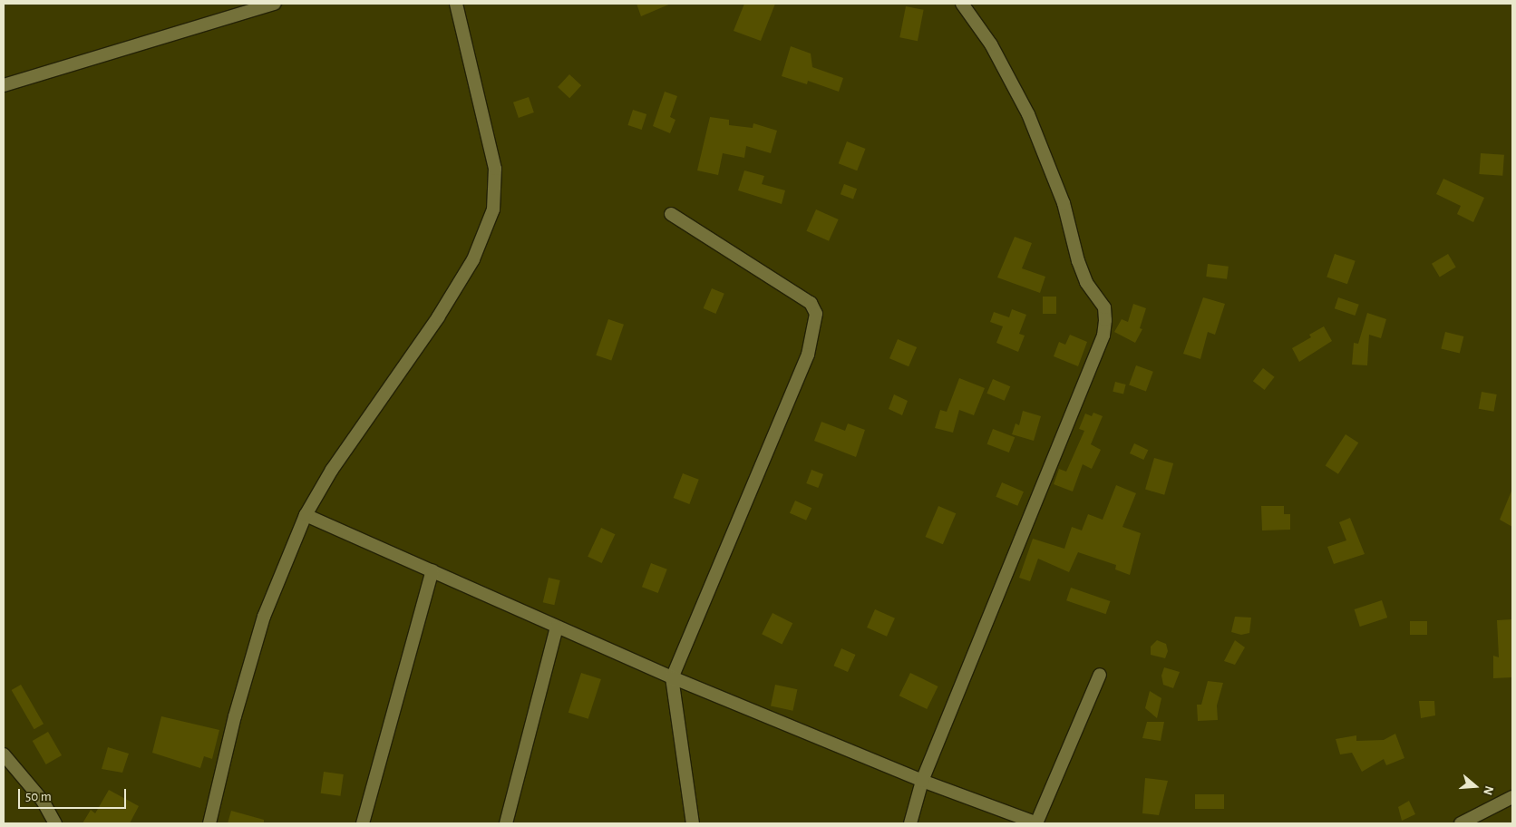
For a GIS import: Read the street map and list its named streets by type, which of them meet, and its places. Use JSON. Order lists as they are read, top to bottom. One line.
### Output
{"scale_bar":"50 m","north":"right"}
